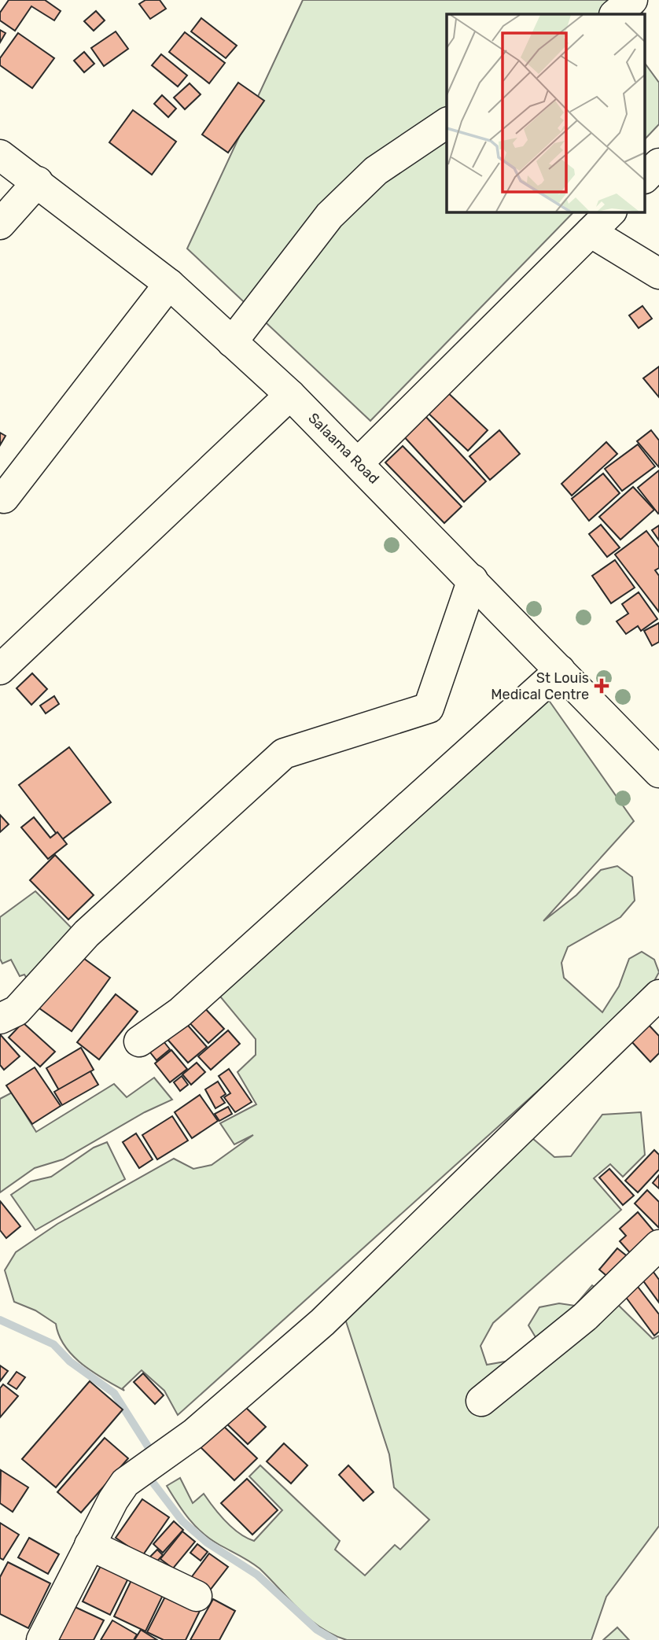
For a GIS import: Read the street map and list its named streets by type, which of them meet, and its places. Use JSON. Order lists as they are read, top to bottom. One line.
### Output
{"streets":{"street":["Salaama Road"]},"places":{"health":["St Louis Medical Centre"]}}
